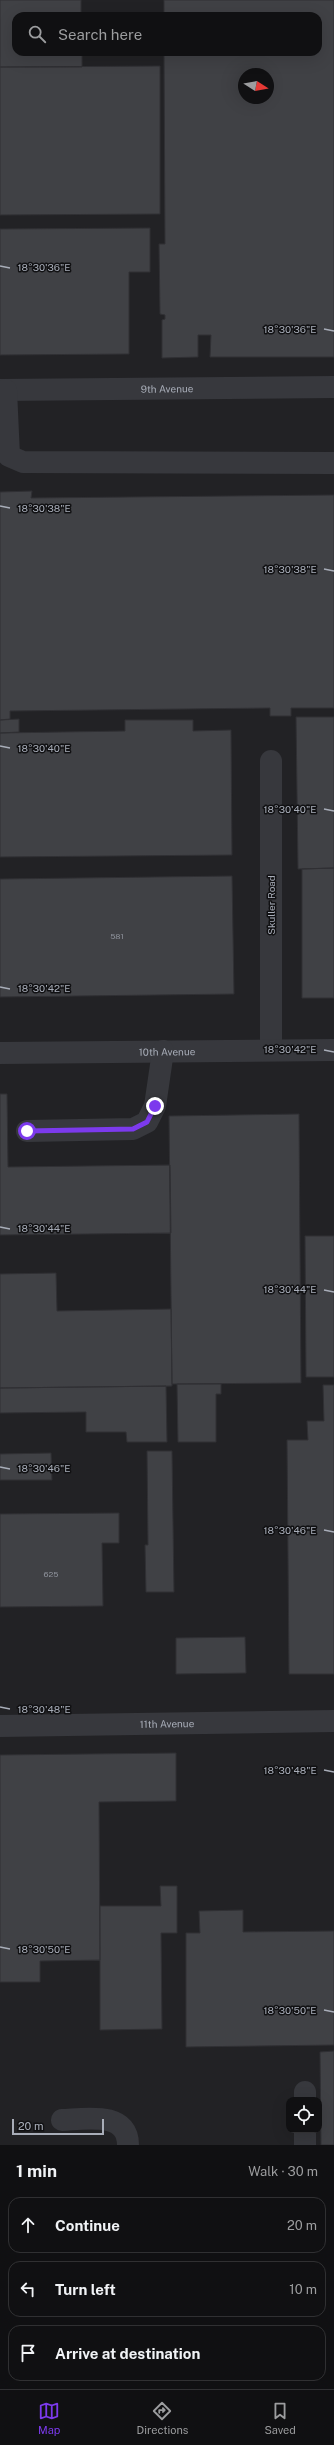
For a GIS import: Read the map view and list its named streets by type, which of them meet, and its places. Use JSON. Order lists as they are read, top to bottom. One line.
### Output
{"streets":{"street":["9th Avenue","Skuller Road","10th Avenue","11th Avenue"]},"crossings":[["Skuller Road","10th Avenue"]],"house_numbers":["581","625"],"scale_bar":"20 m","north":"right","page":{"search":"Search here","scale":"20 m","heading":["1 min","Walk · 30 m"],"list":[["Continue","20 m"],["Turn left","10 m"],"Arrive at destination"],"nav":["Map","Directions","Saved"]},"coordinates":["18°30'36\"E","18°30'38\"E","18°30'40\"E","18°30'42\"E","18°30'44\"E","18°30'46\"E","18°30'48\"E","18°30'50\"E"]}
